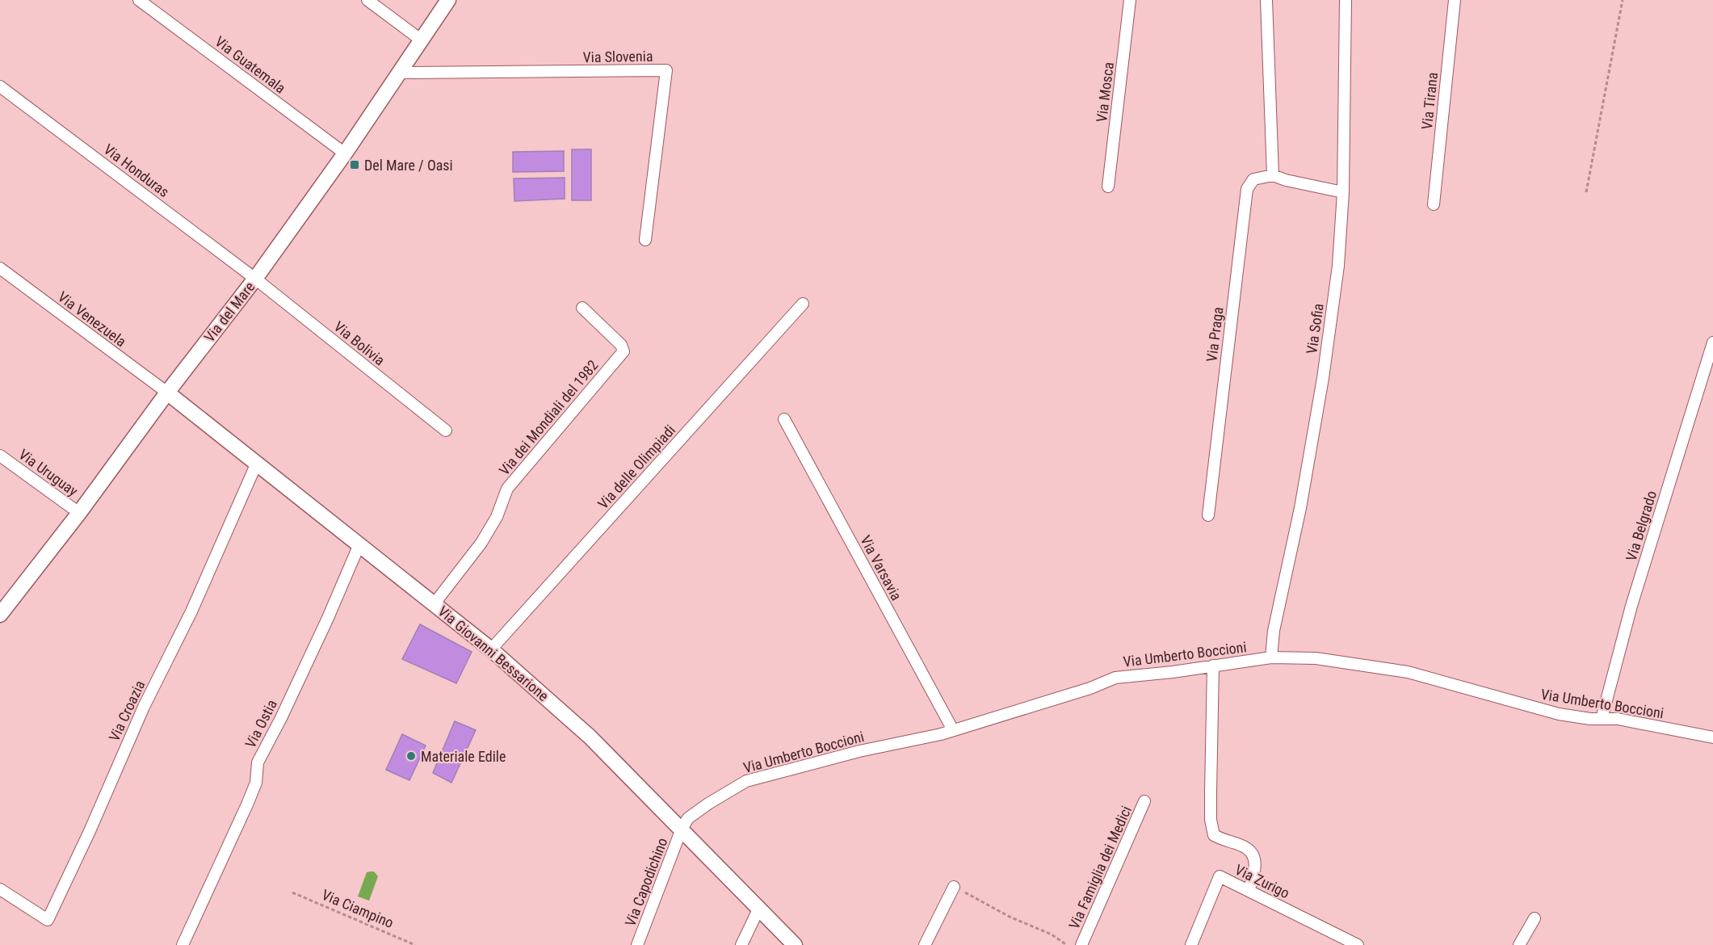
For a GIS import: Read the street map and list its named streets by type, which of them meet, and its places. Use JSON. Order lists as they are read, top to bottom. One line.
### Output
{"streets":{"street":["Via Slovenia","Via Guatemala","Via Mosca","Via Tirana","Via Honduras","Via del Mare","Via Venezuela","Via Sofia","Via Praga","Via Bolivia","Via dei Mondiali del 1982","Via delle Olimpiadi","Via Uruguay","Via Belgrado","Via Varsavia","Via Giovanni Bessarione","Via Umberto Boccioni","Via Croazia","Via Ostia","Via Famiglia dei Medici","Via Zurigo","Via Capodichino"],"path":["Via Ciampino"]},"crossings":[["Via Slovenia","Via del Mare"],["Via Guatemala","Via del Mare"],["Via Honduras","Via del Mare"],["Via Honduras","Via Bolivia"],["Via del Mare","Via Venezuela"],["Via del Mare","Via Bolivia"],["Via del Mare","Via Uruguay"],["Via del Mare","Via Giovanni Bessarione"],["Via Venezuela","Via Giovanni Bessarione"],["Via Sofia","Via Umberto Boccioni"],["Via dei Mondiali del 1982","Via Giovanni Bessarione"],["Via delle Olimpiadi","Via Giovanni Bessarione"],["Via Belgrado","Via Umberto Boccioni"],["Via Varsavia","Via Umberto Boccioni"],["Via Giovanni Bessarione","Via Umberto Boccioni"],["Via Giovanni Bessarione","Via Croazia"],["Via Giovanni Bessarione","Via Ostia"],["Via Giovanni Bessarione","Via Capodichino"],["Via Umberto Boccioni","Via Capodichino"]],"places":{"transit":["Del Mare / Oasi"],"other":["Materiale Edile"]}}
